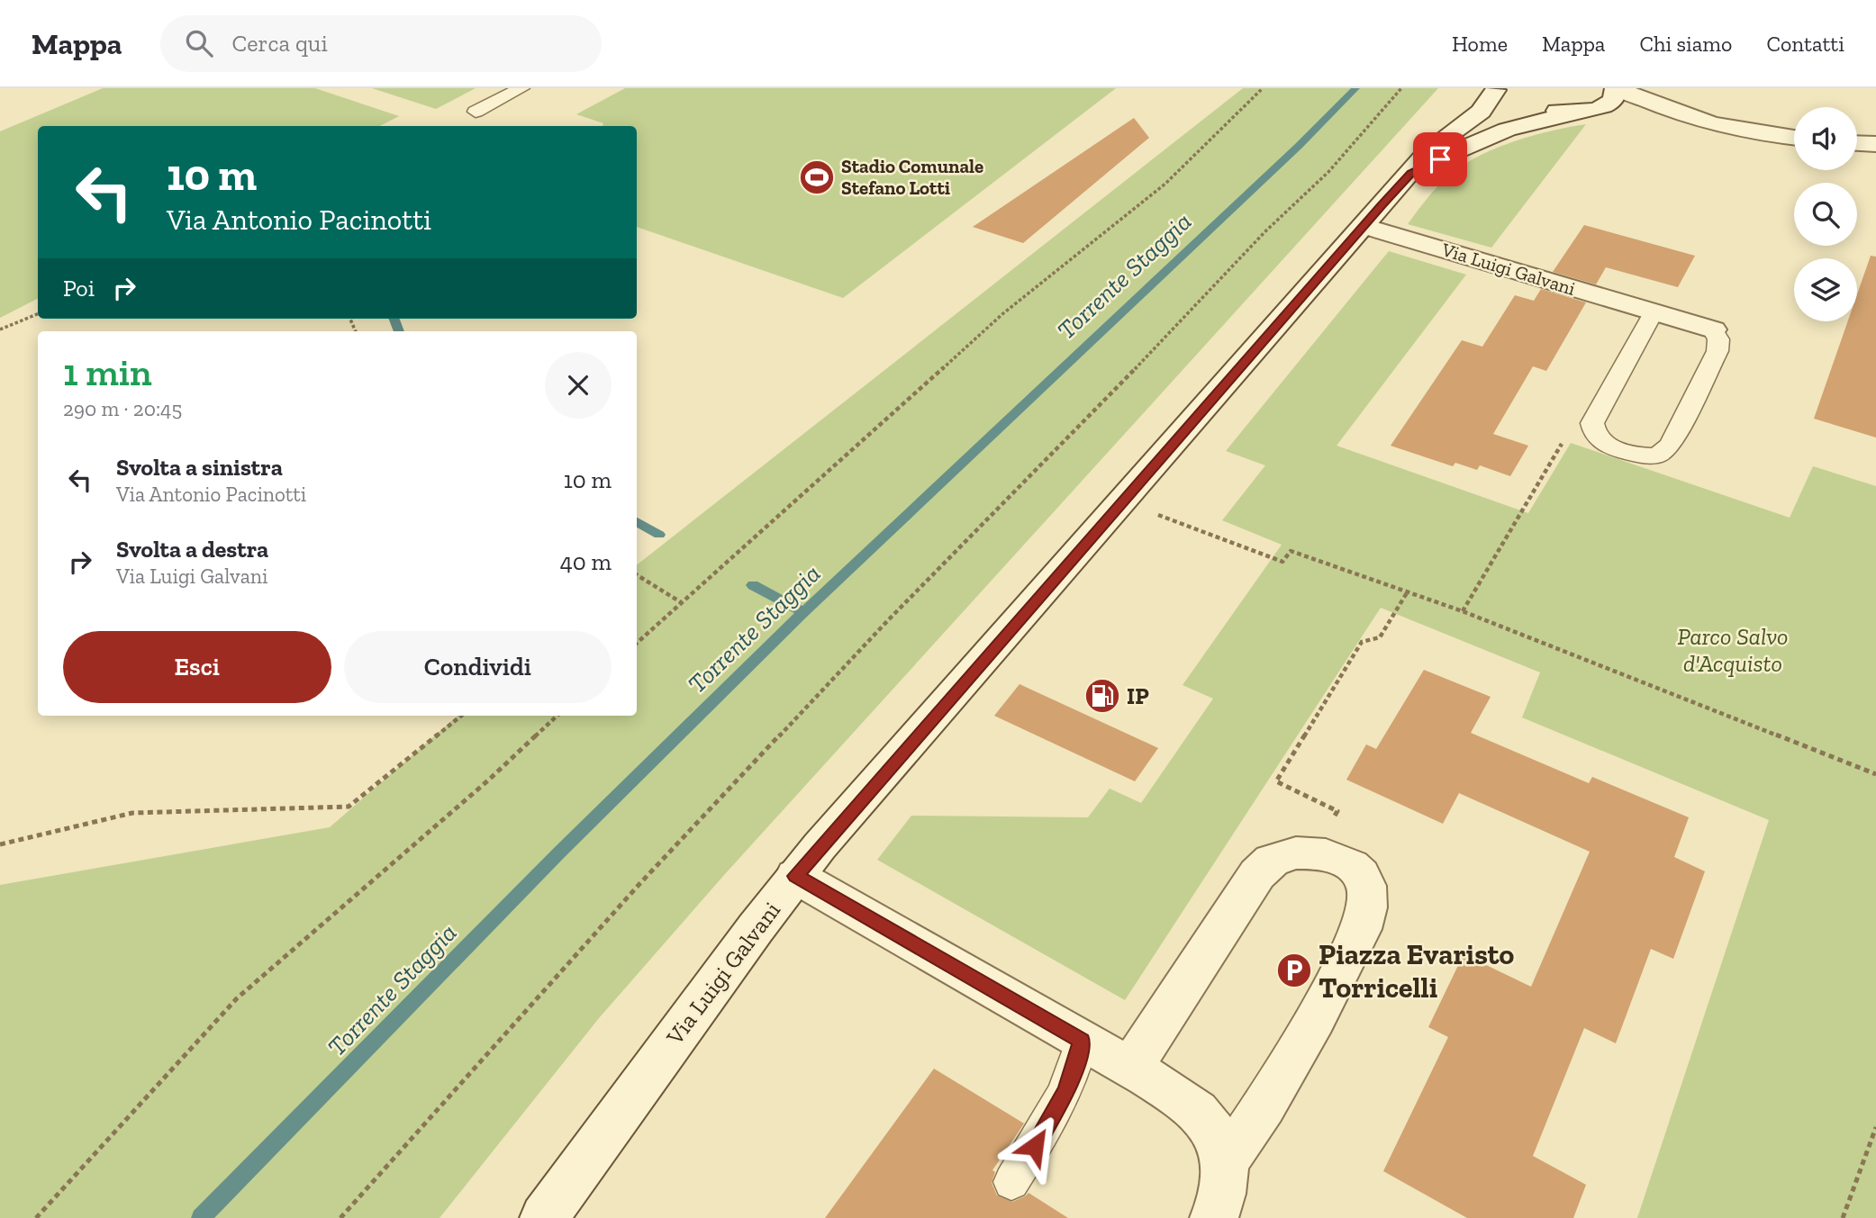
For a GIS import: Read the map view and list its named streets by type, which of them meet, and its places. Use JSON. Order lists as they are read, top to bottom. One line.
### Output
{"streets":{"main road":["Via Luigi Galvani"]},"water":["Torrente Staggia"],"parks":["Parco Salvo d'Acquisto"],"places":{"sports":["Stadio Comunale Stefano Lotti"],"fuel station":["IP"],"parking":["Piazza Evaristo Torricelli"]},"page":{"header":"Mappa","search":"Cerca qui","nav":["Home","Mappa","Chi siamo","Contatti"],"turn":["10 m","Via Antonio Pacinotti"],"then":"Poi","heading":["1 min","290 m · 20:45"],"list":[{"name":"Svolta a sinistra","note":"Via Antonio Pacinotti","value":"10 m"},{"name":"Svolta a destra","note":"Via Luigi Galvani","value":"40 m"}],"buttons":["Esci","Condividi"]}}
